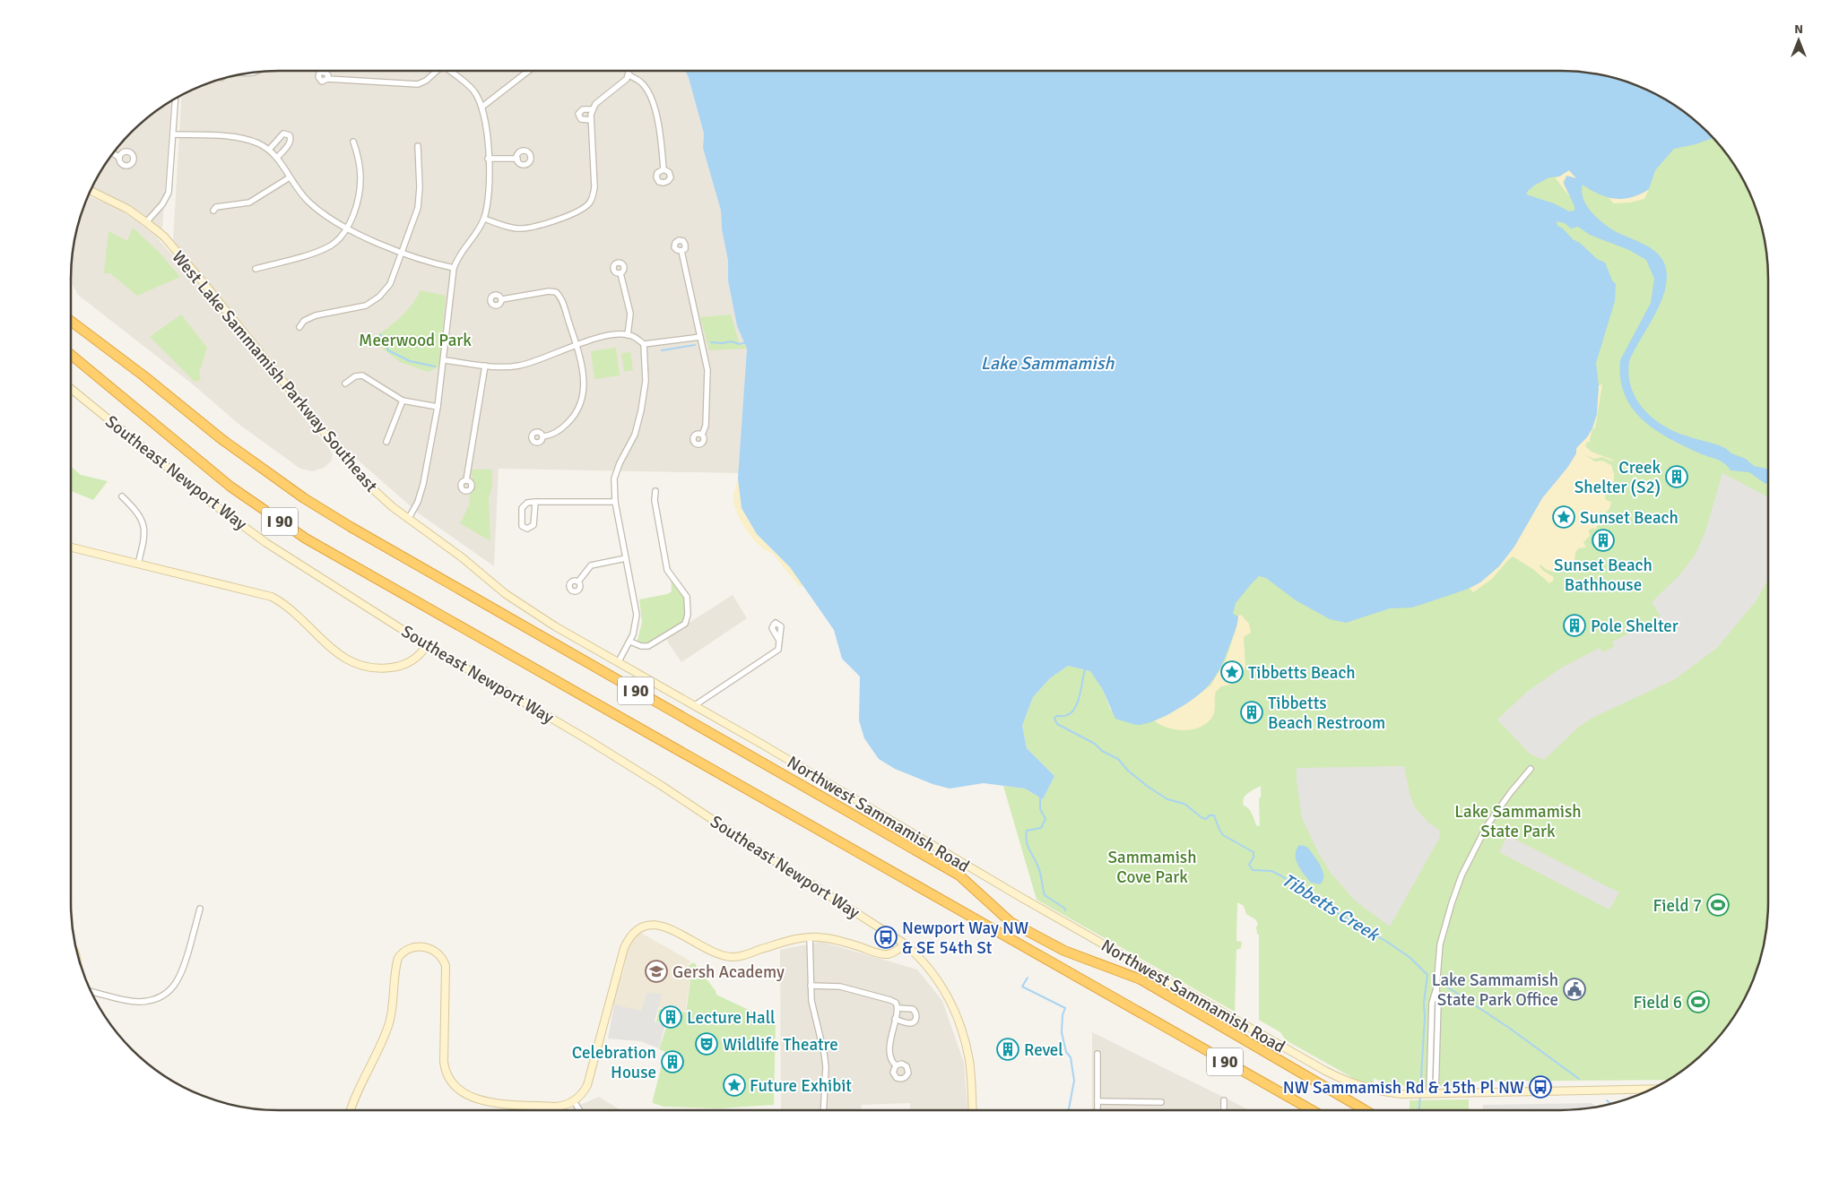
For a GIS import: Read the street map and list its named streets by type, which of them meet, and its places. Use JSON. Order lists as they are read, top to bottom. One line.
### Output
{"streets":{"highway":["I 90"],"street":["West Lake Sammamish Parkway Southeast","Southeast Newport Way","Northwest Sammamish Road"]},"crossings":[["West Lake Sammamish Parkway Southeast","Northwest Sammamish Road"]],"water":["Lake Sammamish","Tibbetts Creek"],"parks":["Meerwood Park","Lake Sammamish State Park","Sammamish Cove Park"],"places":{"building":["Creek Shelter (S2)","Sunset Beach Bathhouse","Pole Shelter","Tibbetts Beach Restroom","Lecture Hall","Revel","Celebration House"],"place":["Sunset Beach","Tibbetts Beach","Future Exhibit"],"sports":["Field 7","Field 6"],"bus stop":["Newport Way NW & SE 54th St","NW Sammamish Rd & 15th Pl NW"],"school or university":["Gersh Academy"],"public building":["Lake Sammamish State Park Office"],"theatre":["Wildlife Theatre"]},"north":"top"}
